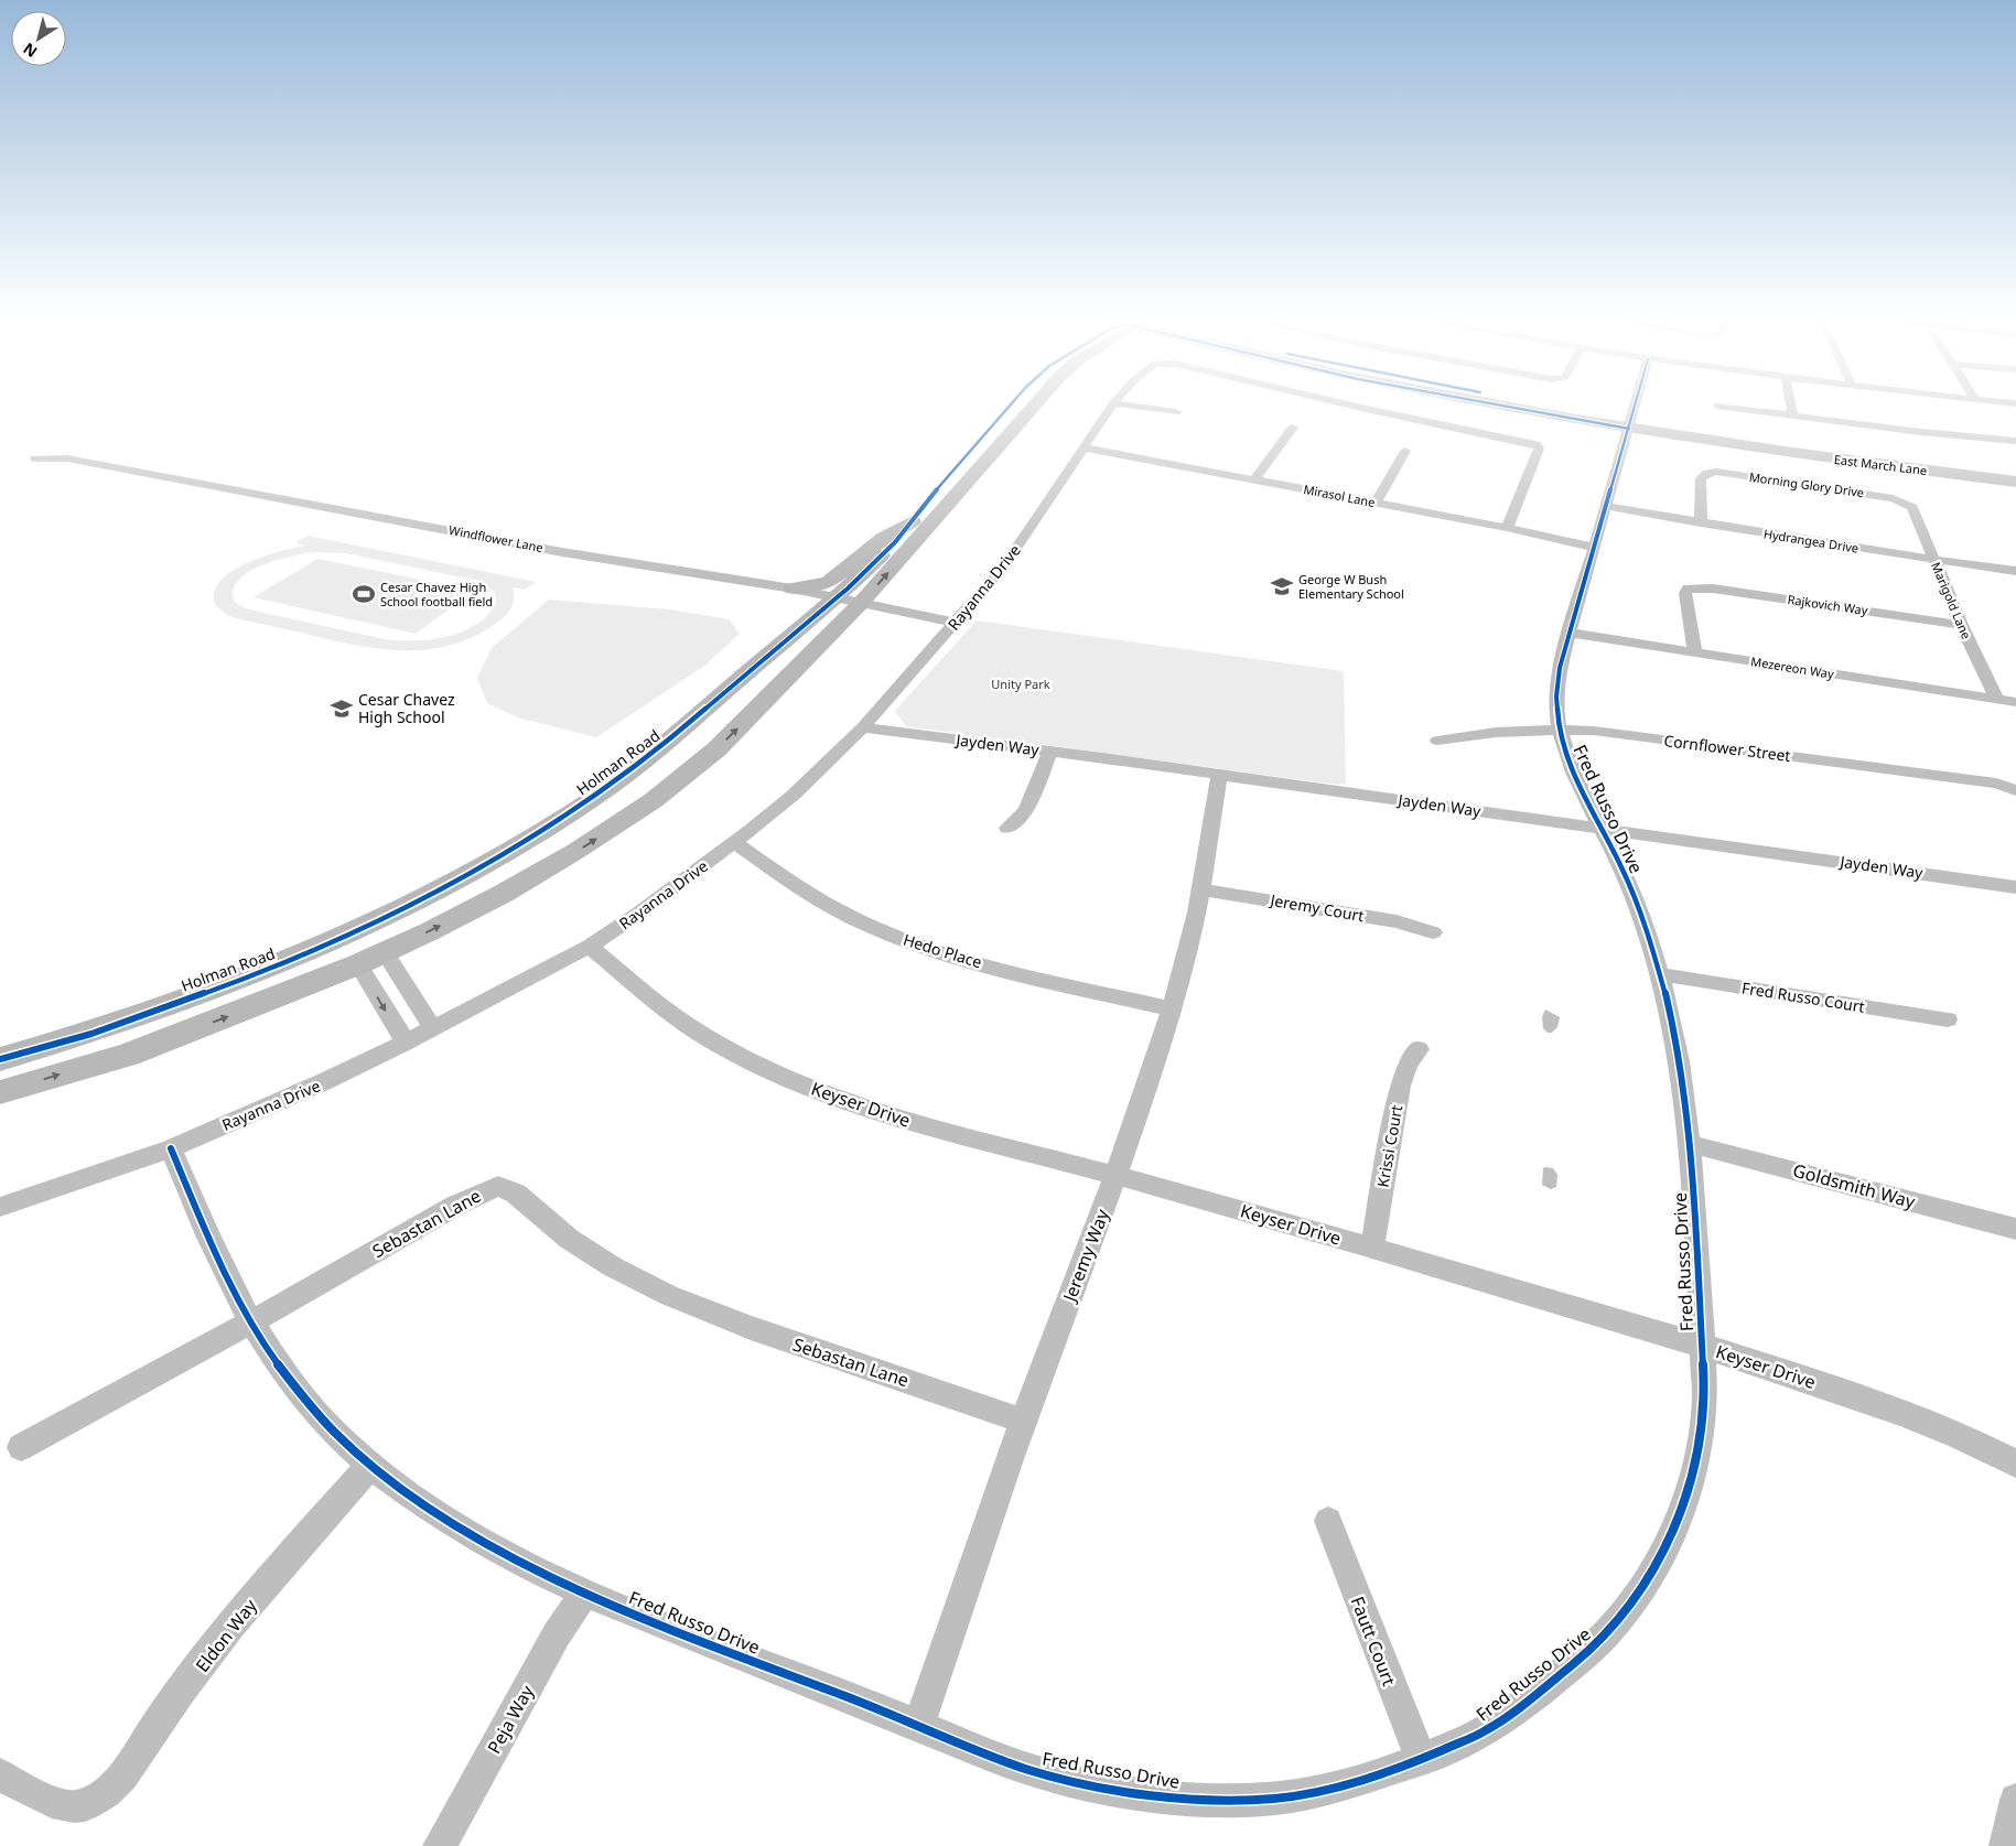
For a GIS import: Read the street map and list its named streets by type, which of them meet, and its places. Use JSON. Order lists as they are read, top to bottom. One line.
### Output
{"streets":{"main road":["East March Lane","Holman Road"],"street":["Morning Glory Drive","Mirasol Lane","Windflower Lane","Hydrangea Drive","Rayanna Drive","Marigold Lane","Rajkovich Way","Mezereon Way","Jayden Way","Cornflower Street","Fred Russo Drive","Jeremy Court","Hedo Place","Fred Russo Court","Keyser Drive","Krissi Court","Goldsmith Way","Sebastan Lane","Jeremy Way","Eldon Way","Fautt Court","Peja Way"]},"crossings":[["East March Lane","Fred Russo Drive"],["Morning Glory Drive","Hydrangea Drive"],["Morning Glory Drive","Marigold Lane"],["Mirasol Lane","Rayanna Drive"],["Mirasol Lane","Fred Russo Drive"],["Windflower Lane","Rayanna Drive"],["Windflower Lane","Holman Road"],["Hydrangea Drive","Marigold Lane"],["Hydrangea Drive","Fred Russo Drive"],["Rayanna Drive","Jayden Way"],["Rayanna Drive","Fred Russo Drive"],["Rayanna Drive","Hedo Place"],["Rayanna Drive","Keyser Drive"],["Marigold Lane","Rajkovich Way"],["Marigold Lane","Mezereon Way"],["Rajkovich Way","Mezereon Way"],["Mezereon Way","Fred Russo Drive"],["Jayden Way","Fred Russo Drive"],["Jayden Way","Jeremy Way"],["Cornflower Street","Fred Russo Drive"],["Fred Russo Drive","Fred Russo Court"],["Fred Russo Drive","Keyser Drive"],["Fred Russo Drive","Goldsmith Way"],["Fred Russo Drive","Sebastan Lane"],["Fred Russo Drive","Jeremy Way"],["Fred Russo Drive","Eldon Way"],["Fred Russo Drive","Fautt Court"],["Fred Russo Drive","Peja Way"],["Jeremy Court","Jeremy Way"],["Hedo Place","Jeremy Way"],["Keyser Drive","Krissi Court"],["Keyser Drive","Jeremy Way"],["Sebastan Lane","Jeremy Way"]],"parks":["Unity Park"],"places":{"school or university":["George W Bush Elementary School","Cesar Chavez High School"],"sports":["Cesar Chavez High School football field"]},"north":"bottom left"}
